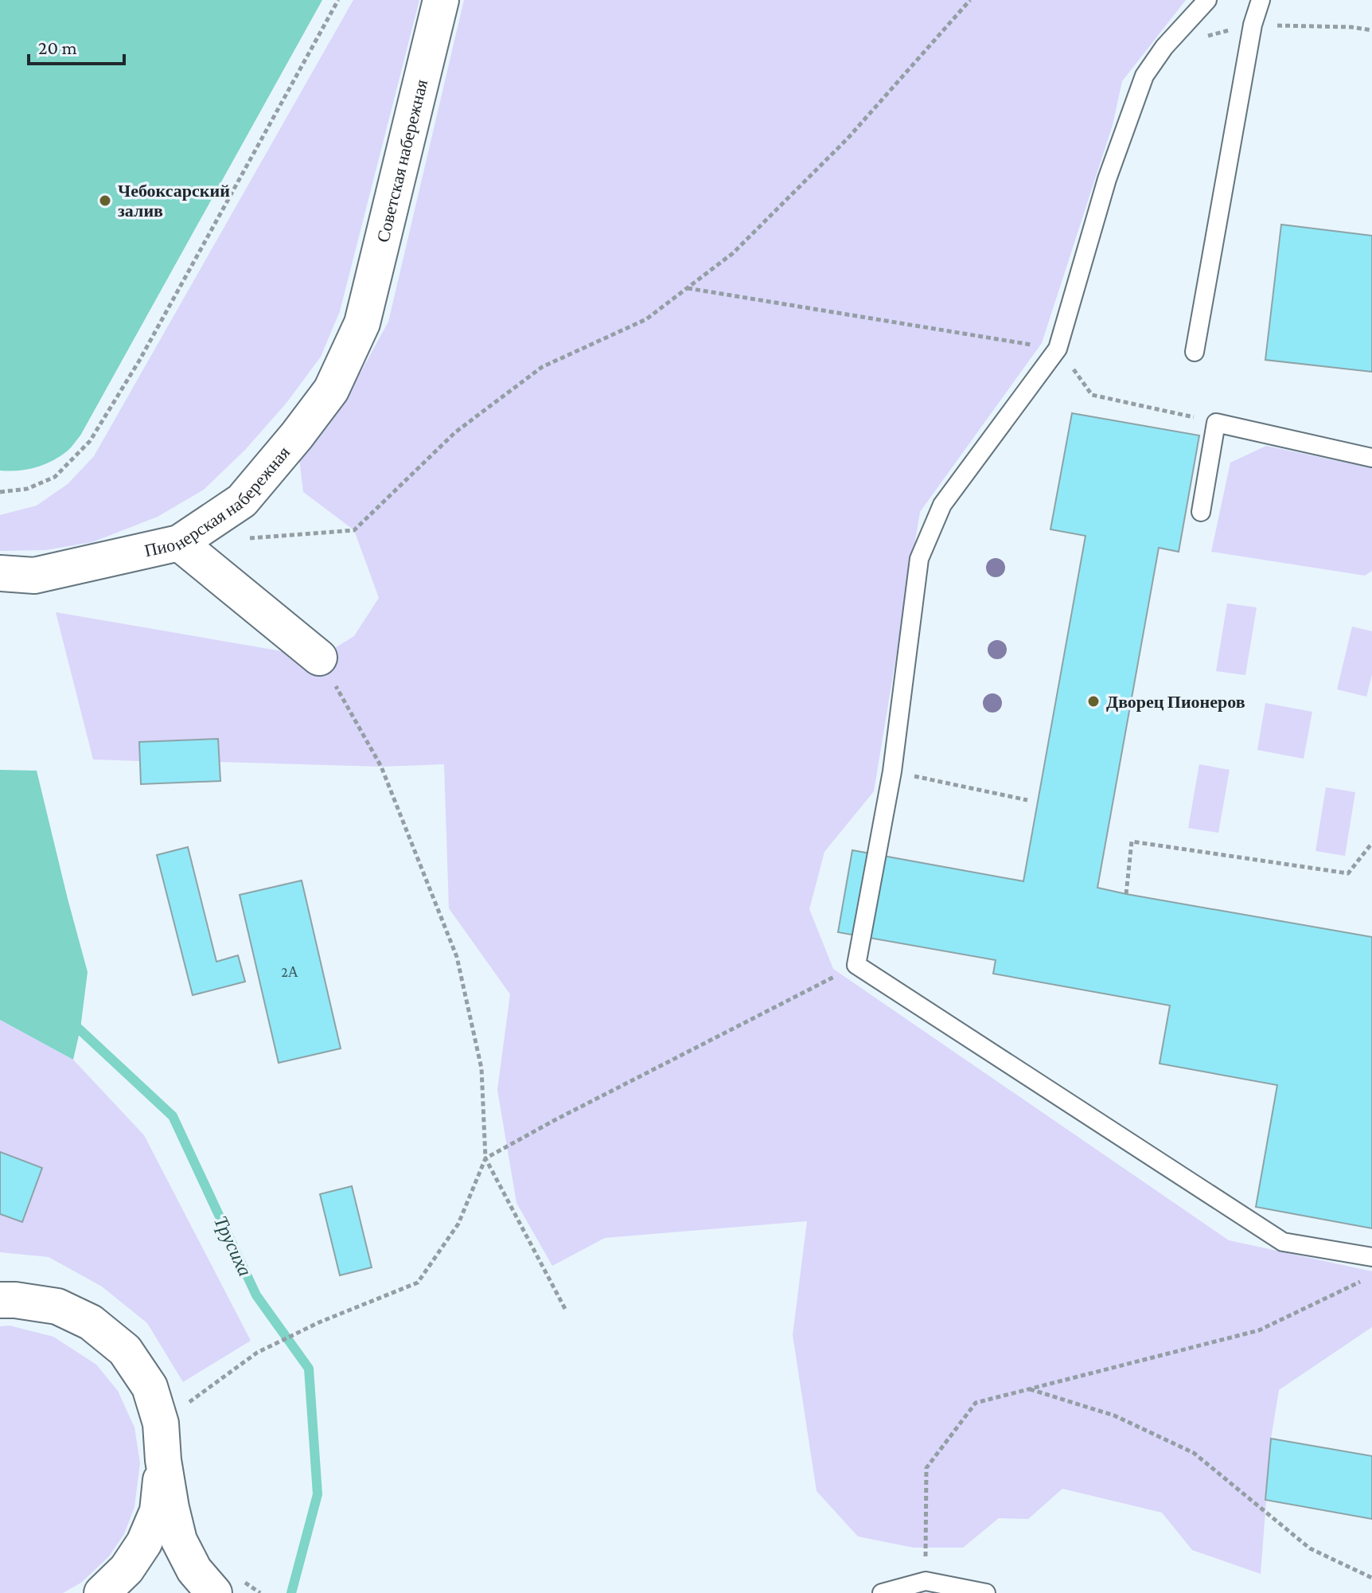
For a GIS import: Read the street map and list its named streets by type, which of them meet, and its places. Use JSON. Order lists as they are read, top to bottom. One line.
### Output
{"streets":{"street":["Советская набережная","Пионерская набережная"]},"crossings":[["Советская набережная","Пионерская набережная"]],"water":["Трусиха"],"places":["Чебоксарский залив","Дворец Пионеров"],"house_numbers":["2А"],"scale_bar":"20 m"}
